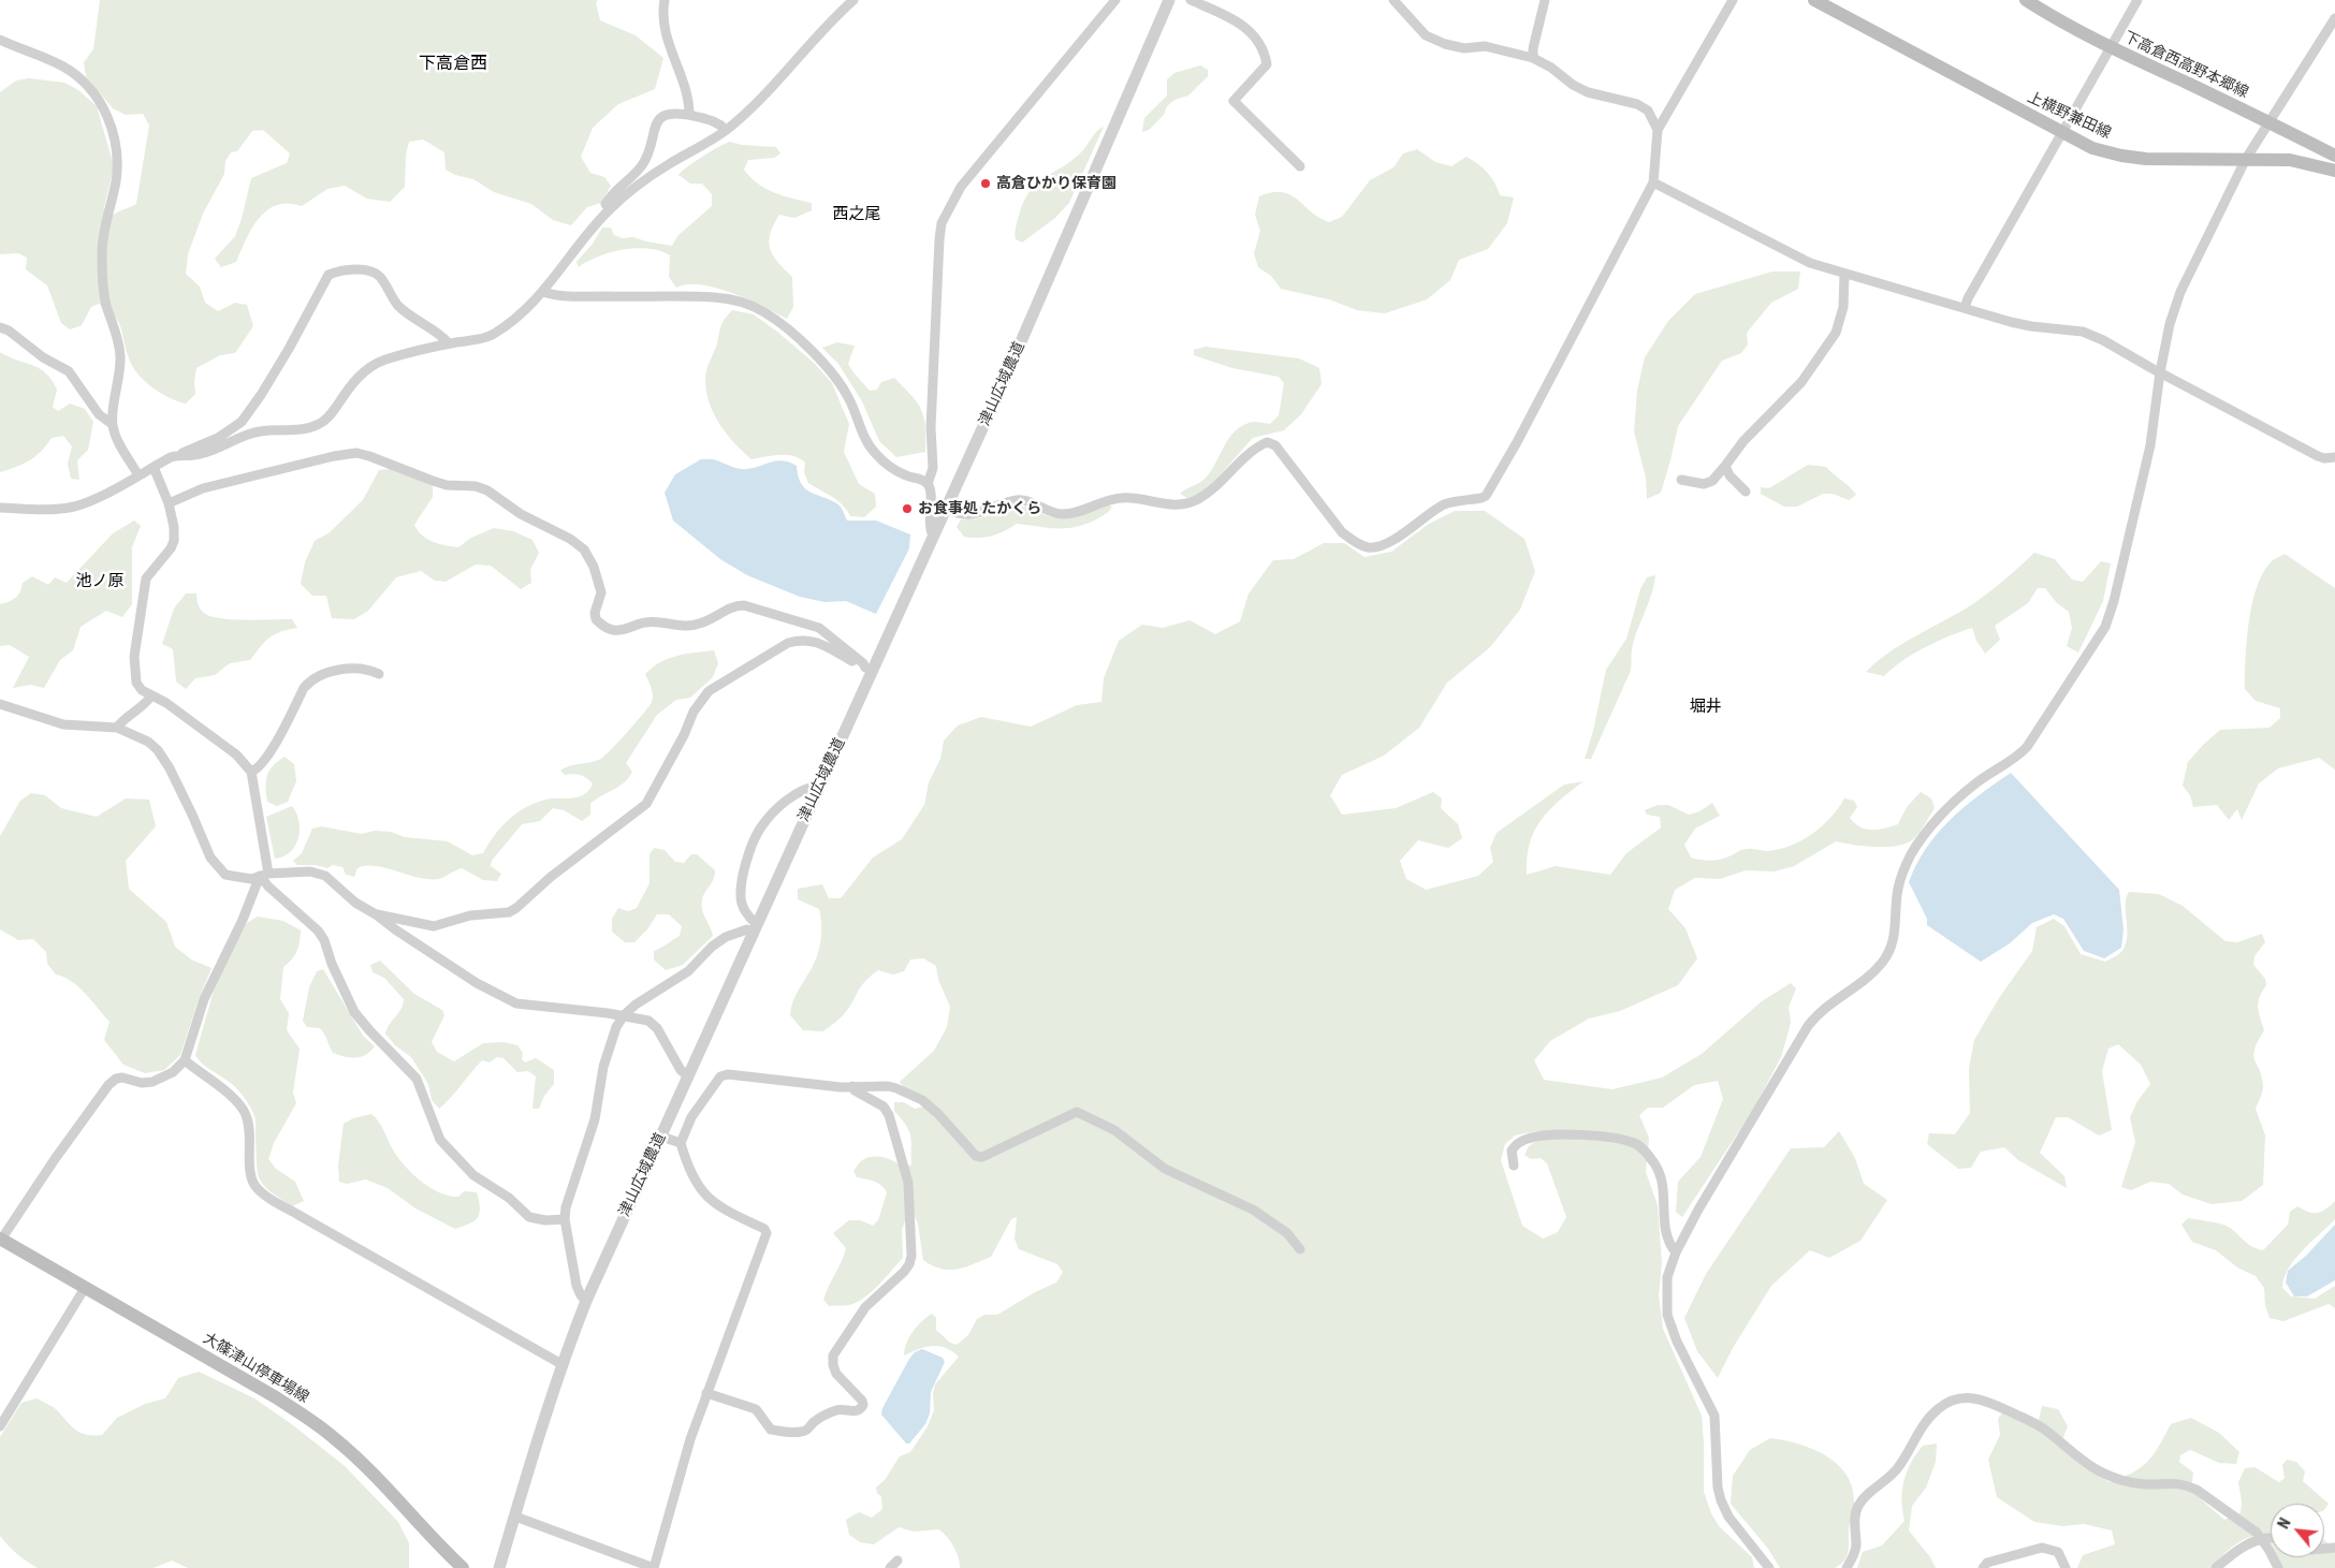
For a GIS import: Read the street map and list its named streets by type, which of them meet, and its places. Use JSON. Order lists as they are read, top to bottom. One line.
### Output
{"streets":{"main road":["下高倉西高野本郷線","上横野兼田線","大篠津山停車場線"],"street":["津山広域農道"]},"districts":["下高倉西","西之尾","池ノ原","堀井"],"places":["高倉ひかり保育園","お食事処 たかくら"],"north":"top left"}
